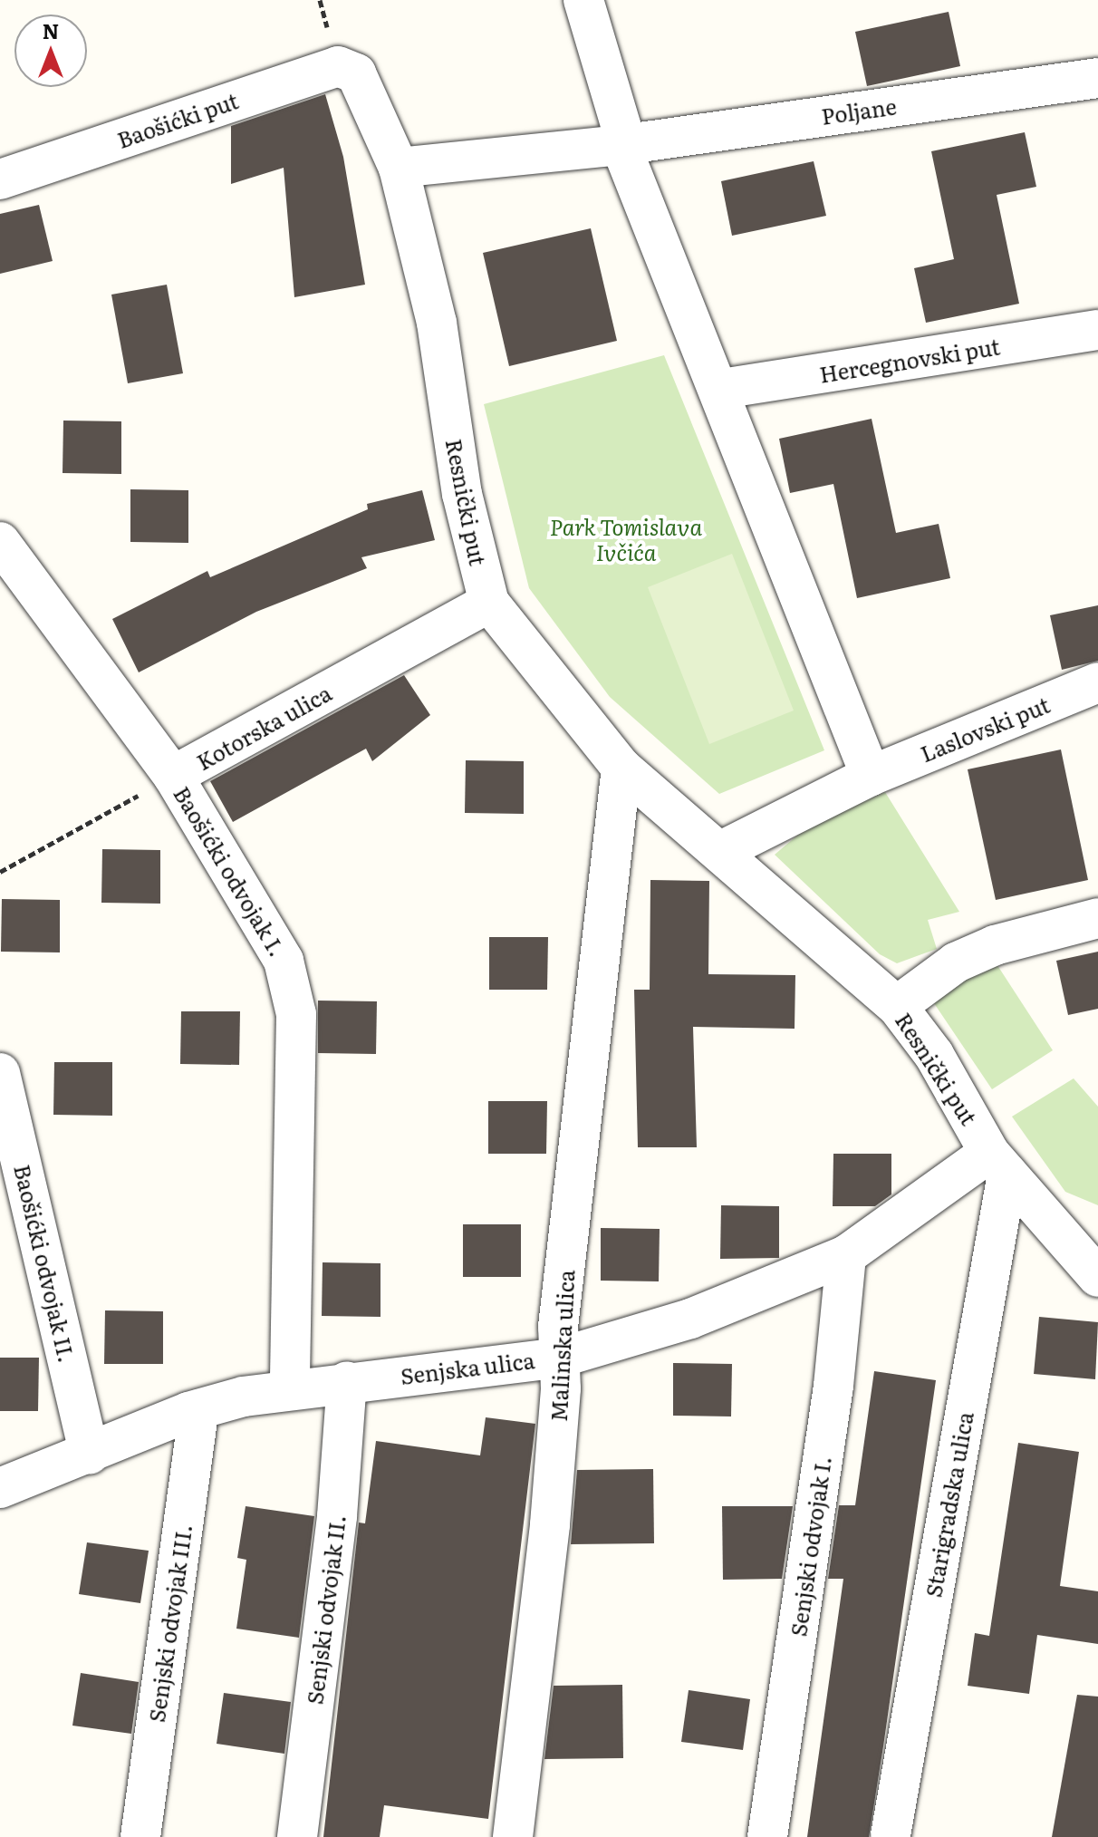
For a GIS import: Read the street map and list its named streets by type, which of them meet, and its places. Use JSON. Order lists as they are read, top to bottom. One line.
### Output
{"streets":{"street":["Poljane","Baošićki put","Hercegnovski put","Resnički put","Kotorska ulica","Laslovski put","Baošićki odvojak I.","Baošićki odvojak II.","Malinska ulica","Senjska ulica","Starigradska ulica","Senjski odvojak I.","Senjski odvojak II.","Senjski odvojak III."]},"crossings":[["Poljane","Resnički put"],["Baošićki put","Resnički put"],["Resnički put","Kotorska ulica"],["Resnički put","Malinska ulica"],["Resnički put","Senjska ulica"],["Resnički put","Starigradska ulica"],["Kotorska ulica","Baošićki odvojak I."],["Baošićki odvojak I.","Senjska ulica"],["Baošićki odvojak II.","Senjska ulica"],["Malinska ulica","Senjska ulica"],["Senjska ulica","Starigradska ulica"],["Senjska ulica","Senjski odvojak I."],["Senjska ulica","Senjski odvojak II."],["Senjska ulica","Senjski odvojak III."]],"parks":["Park Tomislava Ivčića"],"north":"top"}
